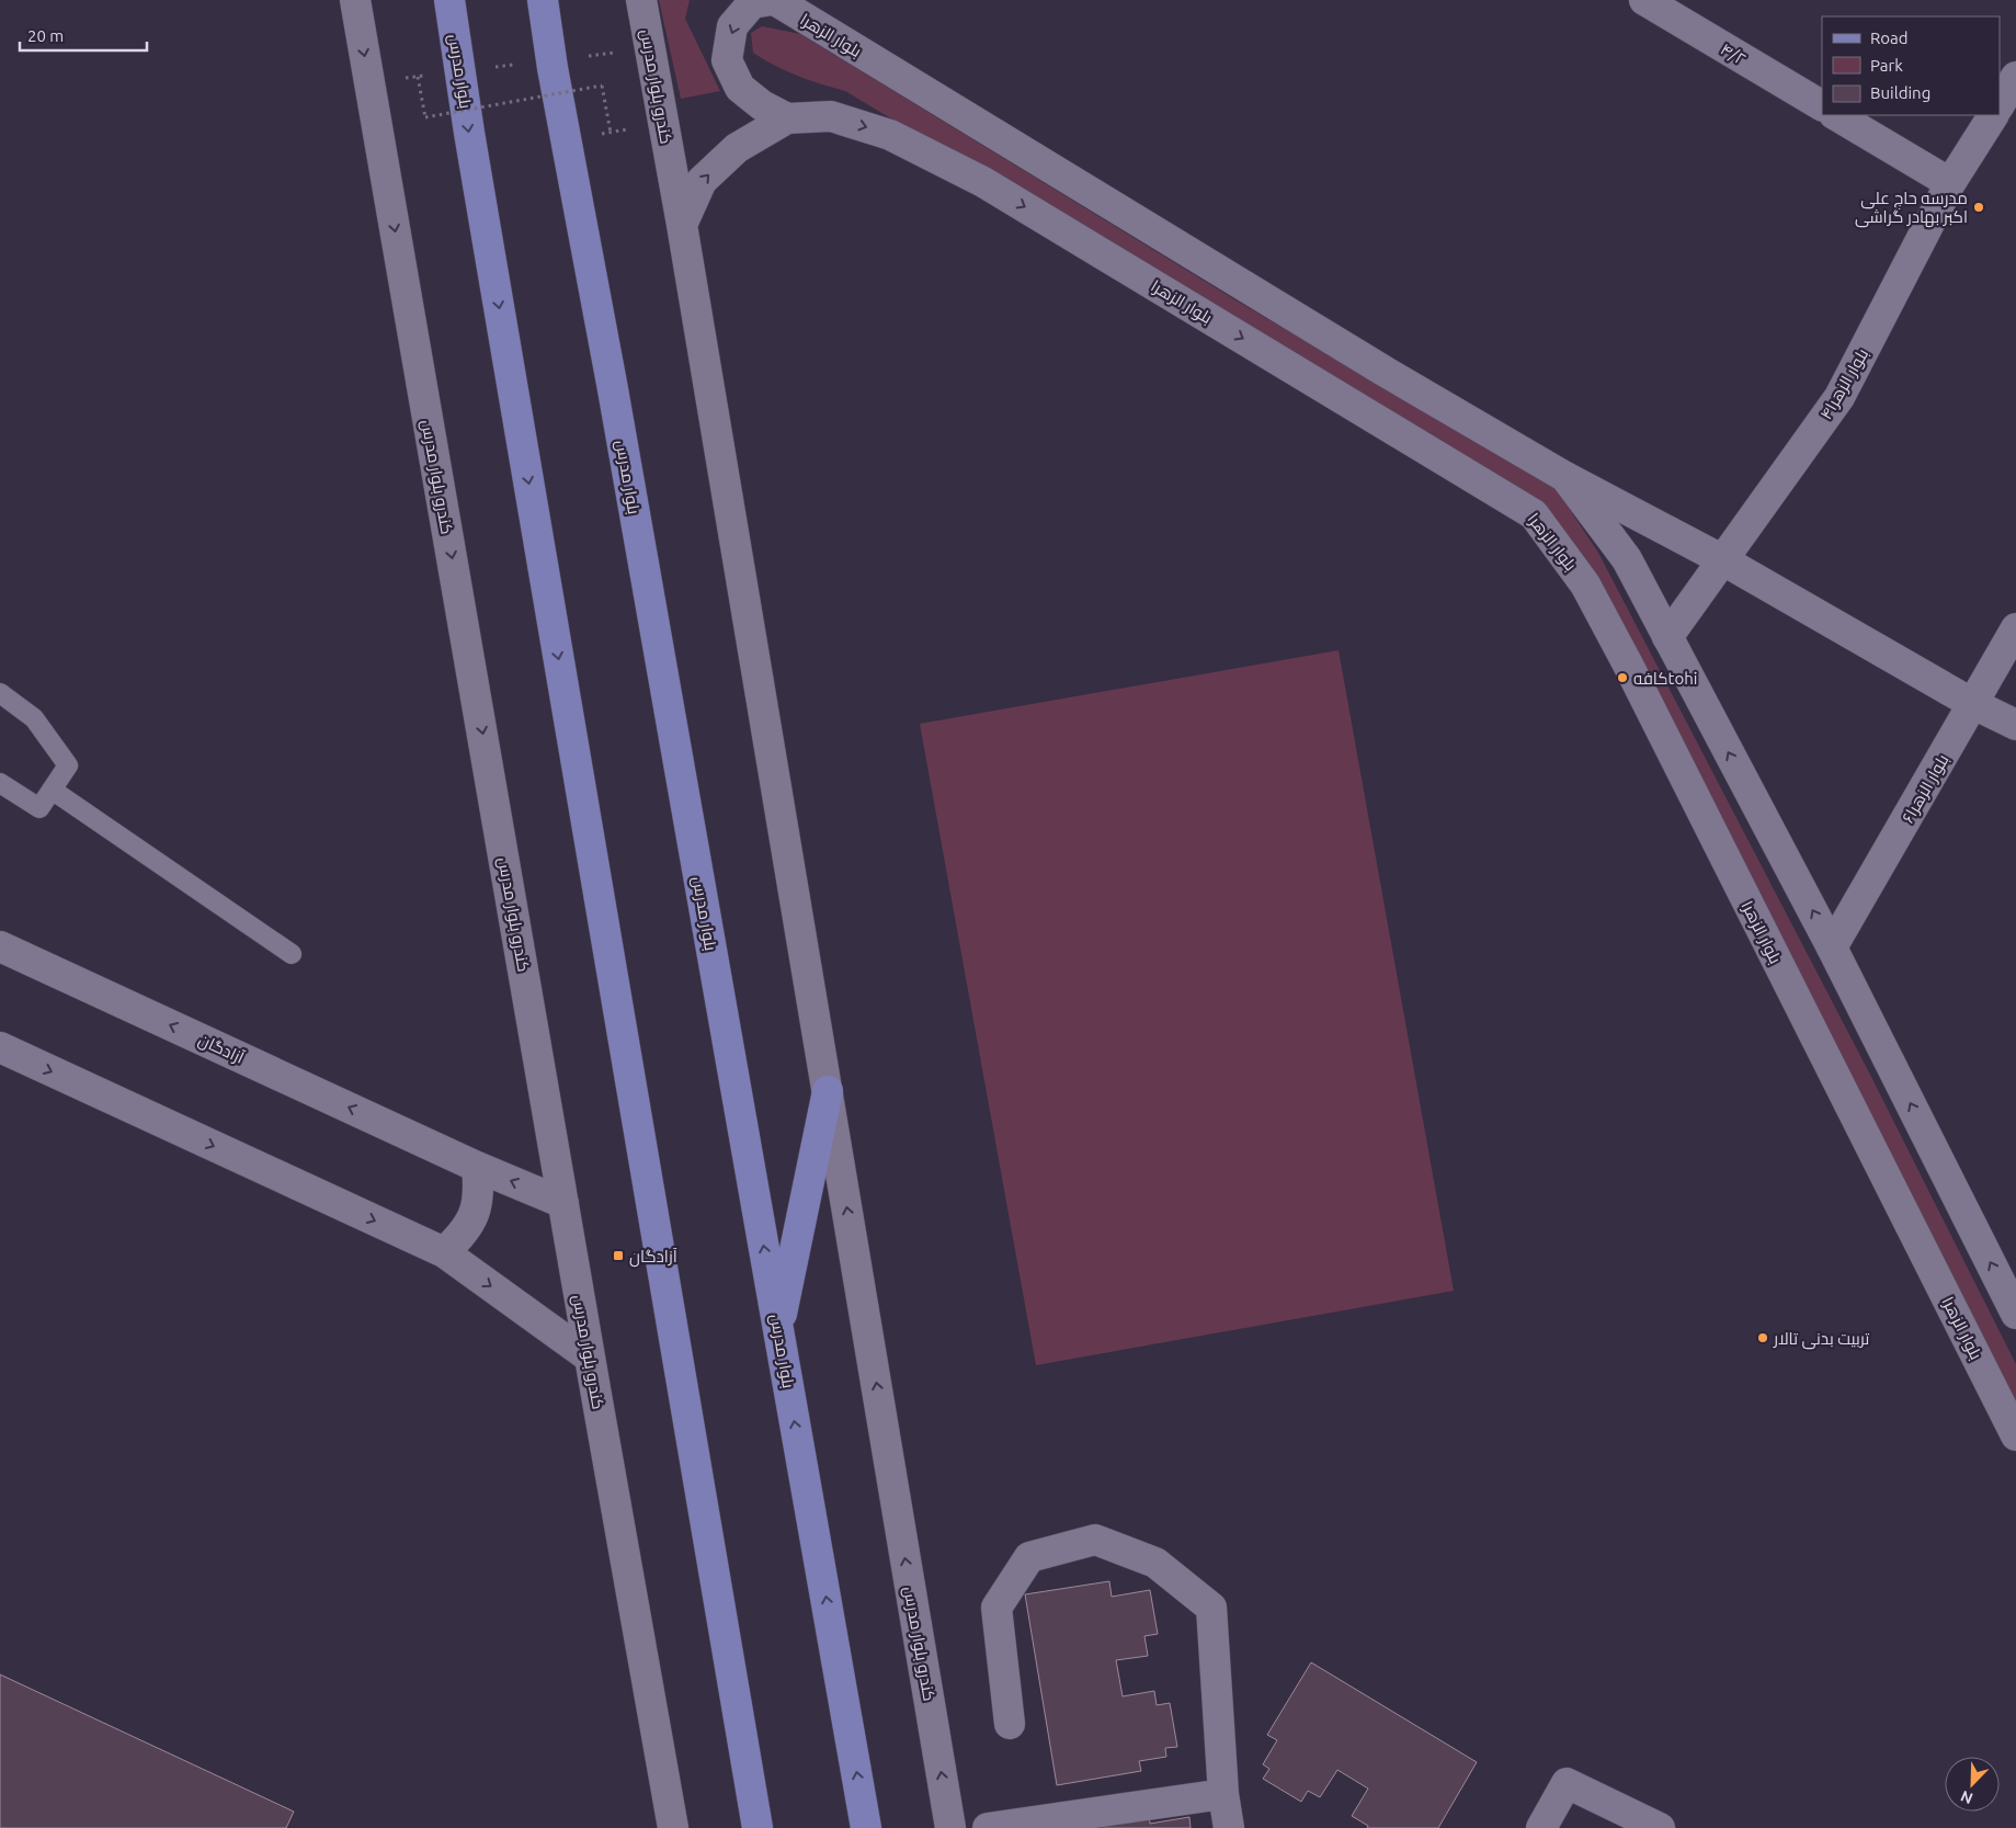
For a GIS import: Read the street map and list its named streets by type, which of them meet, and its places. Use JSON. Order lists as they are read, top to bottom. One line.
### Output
{"streets":{"main road":["بلوار الزهرا","۴/۲","بلوار مدرس","کندرو بلوار مدرس","بلوار الزهرا۴","بلوار الزهرا۶","آزادگان"]},"crossings":[["بلوار الزهرا","کندرو بلوار مدرس"],["بلوار الزهرا","بلوار الزهرا۴"],["بلوار الزهرا","بلوار الزهرا۶"],["کندرو بلوار مدرس","آزادگان"]],"places":{"other":["مدرسه حاج علی اکبر بهادر گراشی","کافهtohi","تربیت بدنی تالار"],"transit":["آزادگان"]},"legend":["Road","Park","Building"],"scale_bar":"20 m","north":"bottom left"}
